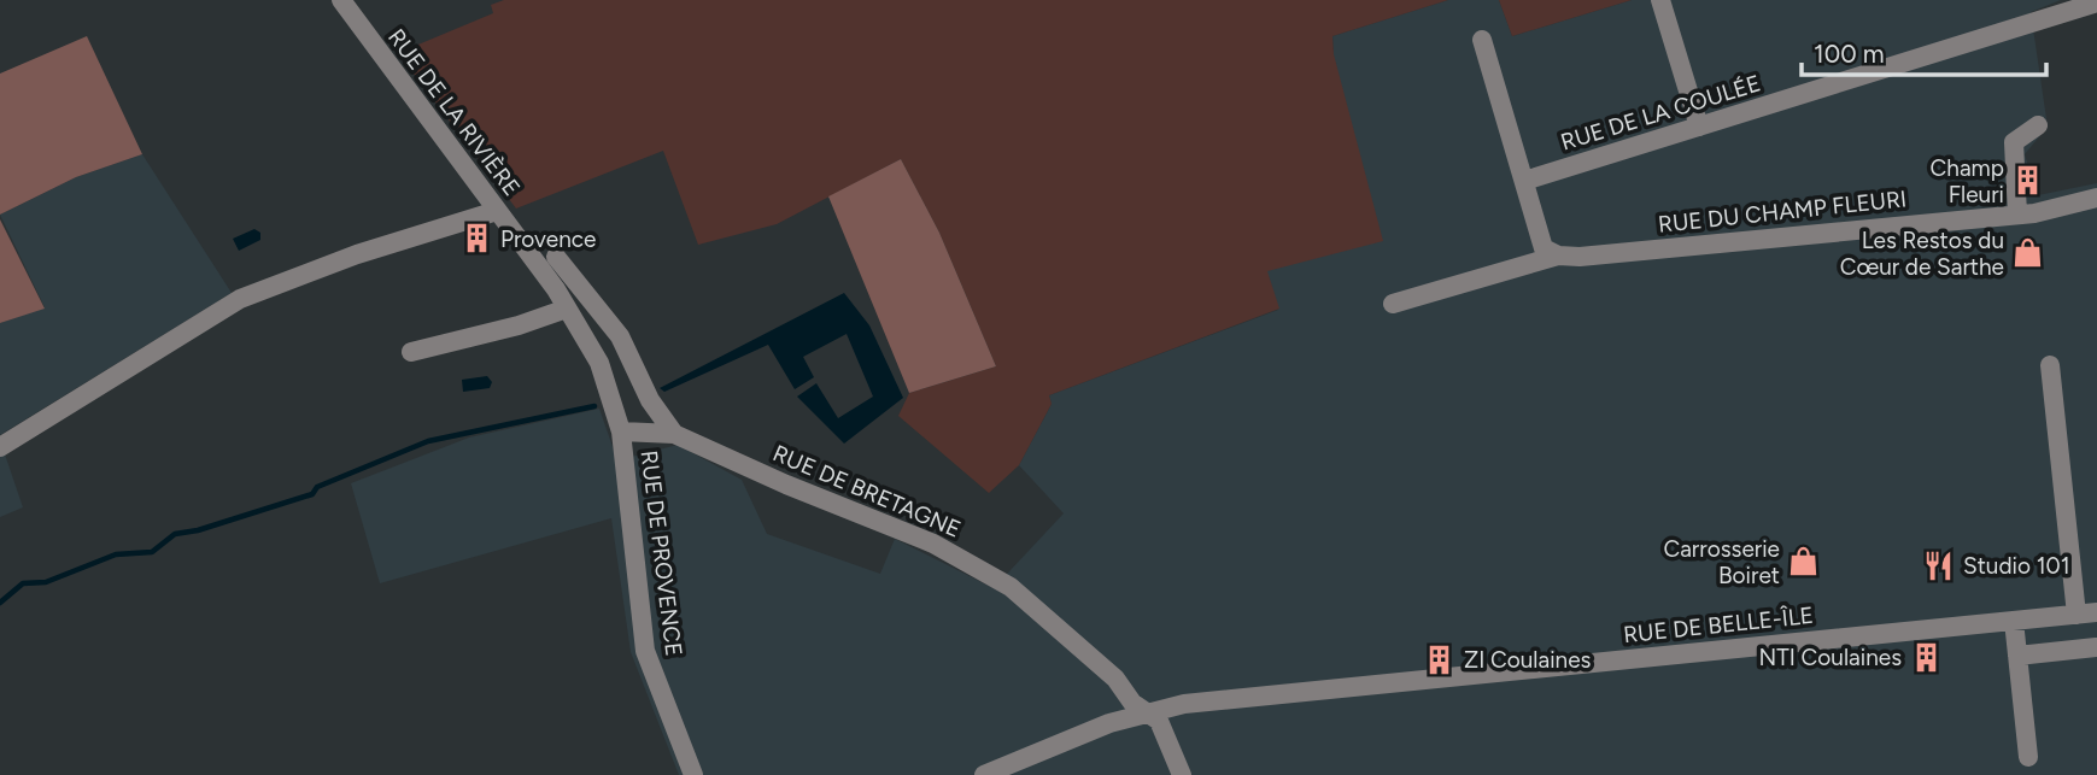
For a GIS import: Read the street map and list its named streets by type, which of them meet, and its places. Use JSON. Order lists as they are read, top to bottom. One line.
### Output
{"streets":{"street":["RUE DE LA RIVIÈRE","RUE DE LA COULÉE","RUE DU CHAMP FLEURI","RUE DE BRETAGNE","RUE DE PROVENCE","RUE DE BELLE-ÎLE"]},"crossings":[["RUE DE LA RIVIÈRE","RUE DE BRETAGNE"],["RUE DE LA RIVIÈRE","RUE DE PROVENCE"],["RUE DE BRETAGNE","RUE DE PROVENCE"],["RUE DE BRETAGNE","RUE DE BELLE-ÎLE"]],"places":{"building":["Champ Fleuri","Provence","NTI Coulaines","ZI Coulaines"],"shop":["Les Restos du Cœur de Sarthe","Carrosserie Boiret"],"restaurant":["Studio 101"]},"scale_bar":"100 m"}
